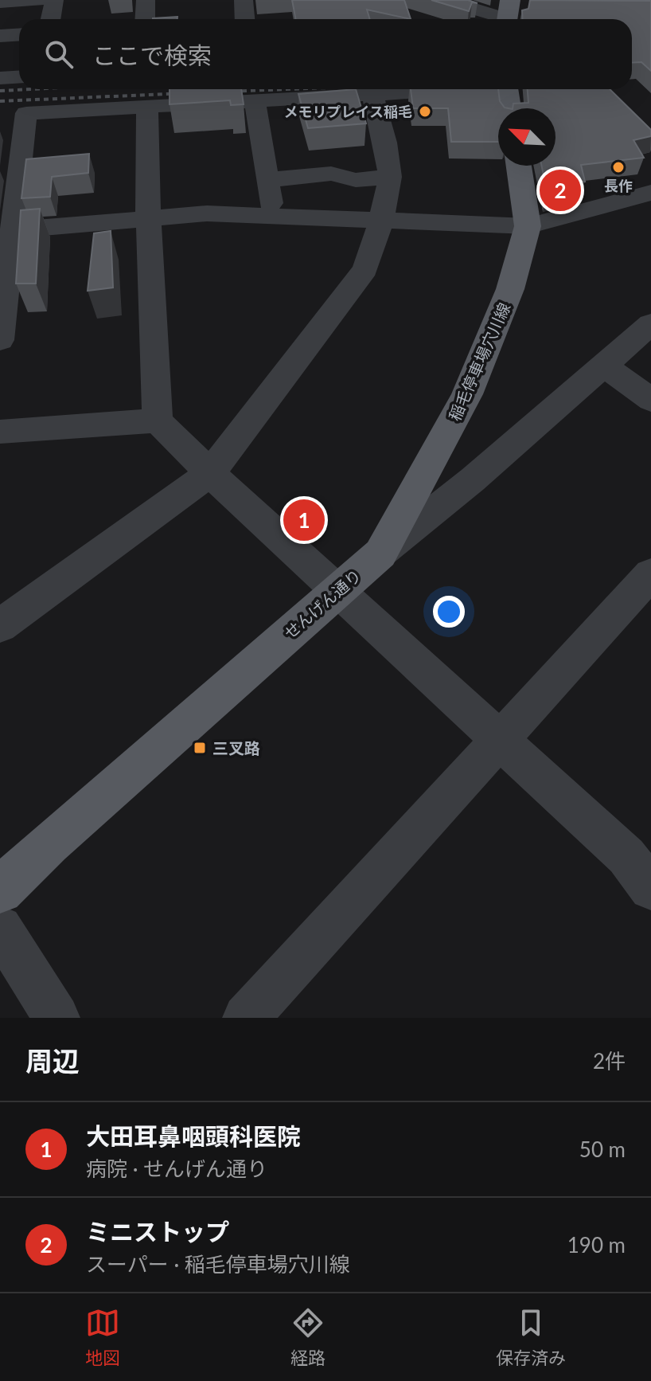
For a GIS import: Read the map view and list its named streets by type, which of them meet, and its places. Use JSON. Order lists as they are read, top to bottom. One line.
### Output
{"streets":{"main road":["稲毛停車場穴川線","せんげん通り"]},"crossings":[["稲毛停車場穴川線","せんげん通り"]],"places":{"other":["メモリプレイス稲毛","長作"],"transit":["三叉路"]},"north":"top left","page":{"search":"ここで検索","pins":["2","1"],"heading":["周辺","2件"],"list":[{"mark":"1","name":"大田耳鼻咽頭科医院","note":"病院 · せんげん通り","value":"50 m"},{"mark":"2","name":"ミニストップ","note":"スーパー · 稲毛停車場穴川線","value":"190 m"}],"nav":["地図","経路","保存済み"]}}
